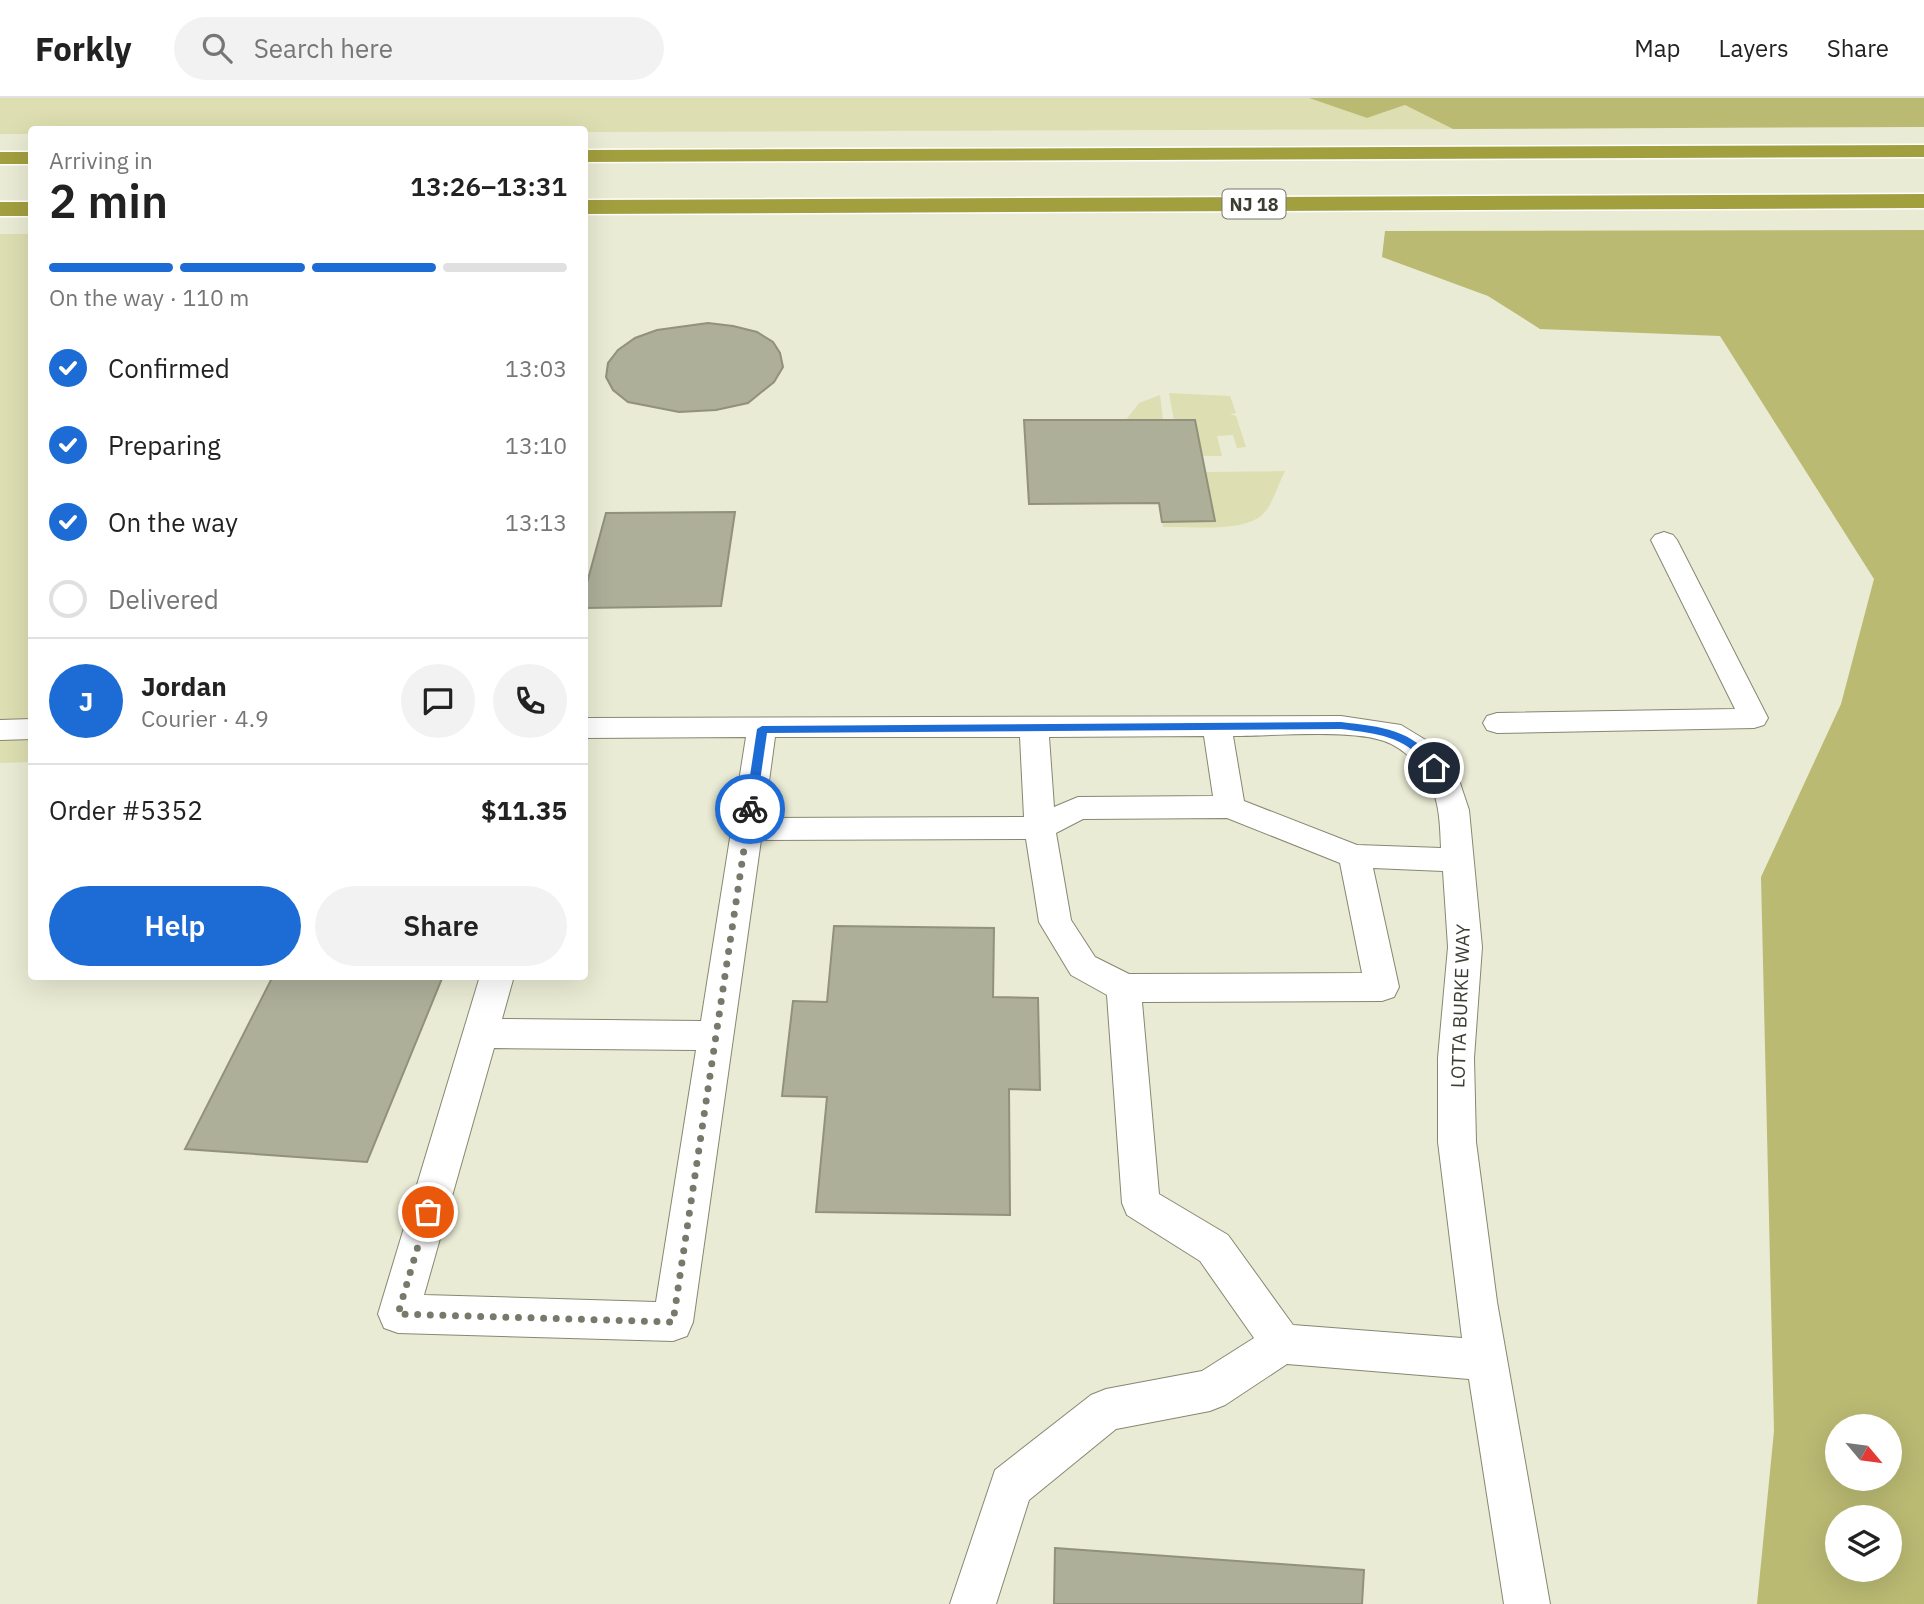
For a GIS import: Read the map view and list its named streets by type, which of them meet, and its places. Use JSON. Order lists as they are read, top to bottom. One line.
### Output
{"streets":{"highway":["NJ 18"],"lane":["LOTTA BURKE WAY"]},"north":"bottom right","page":{"header":"Forkly","search":"Search here","nav":["Map","Layers","Share"],"heading":["2 min","Arriving in","13:26–13:31"],"panel":["Jordan","Courier · 4.9","Order #5352","$11.35"],"bar":"On the way · 110 m","list":[["Confirmed","13:03"],["Preparing","13:10"],["On the way","13:13"],"Delivered"],"round":"J","buttons":["Help","Share"]}}
